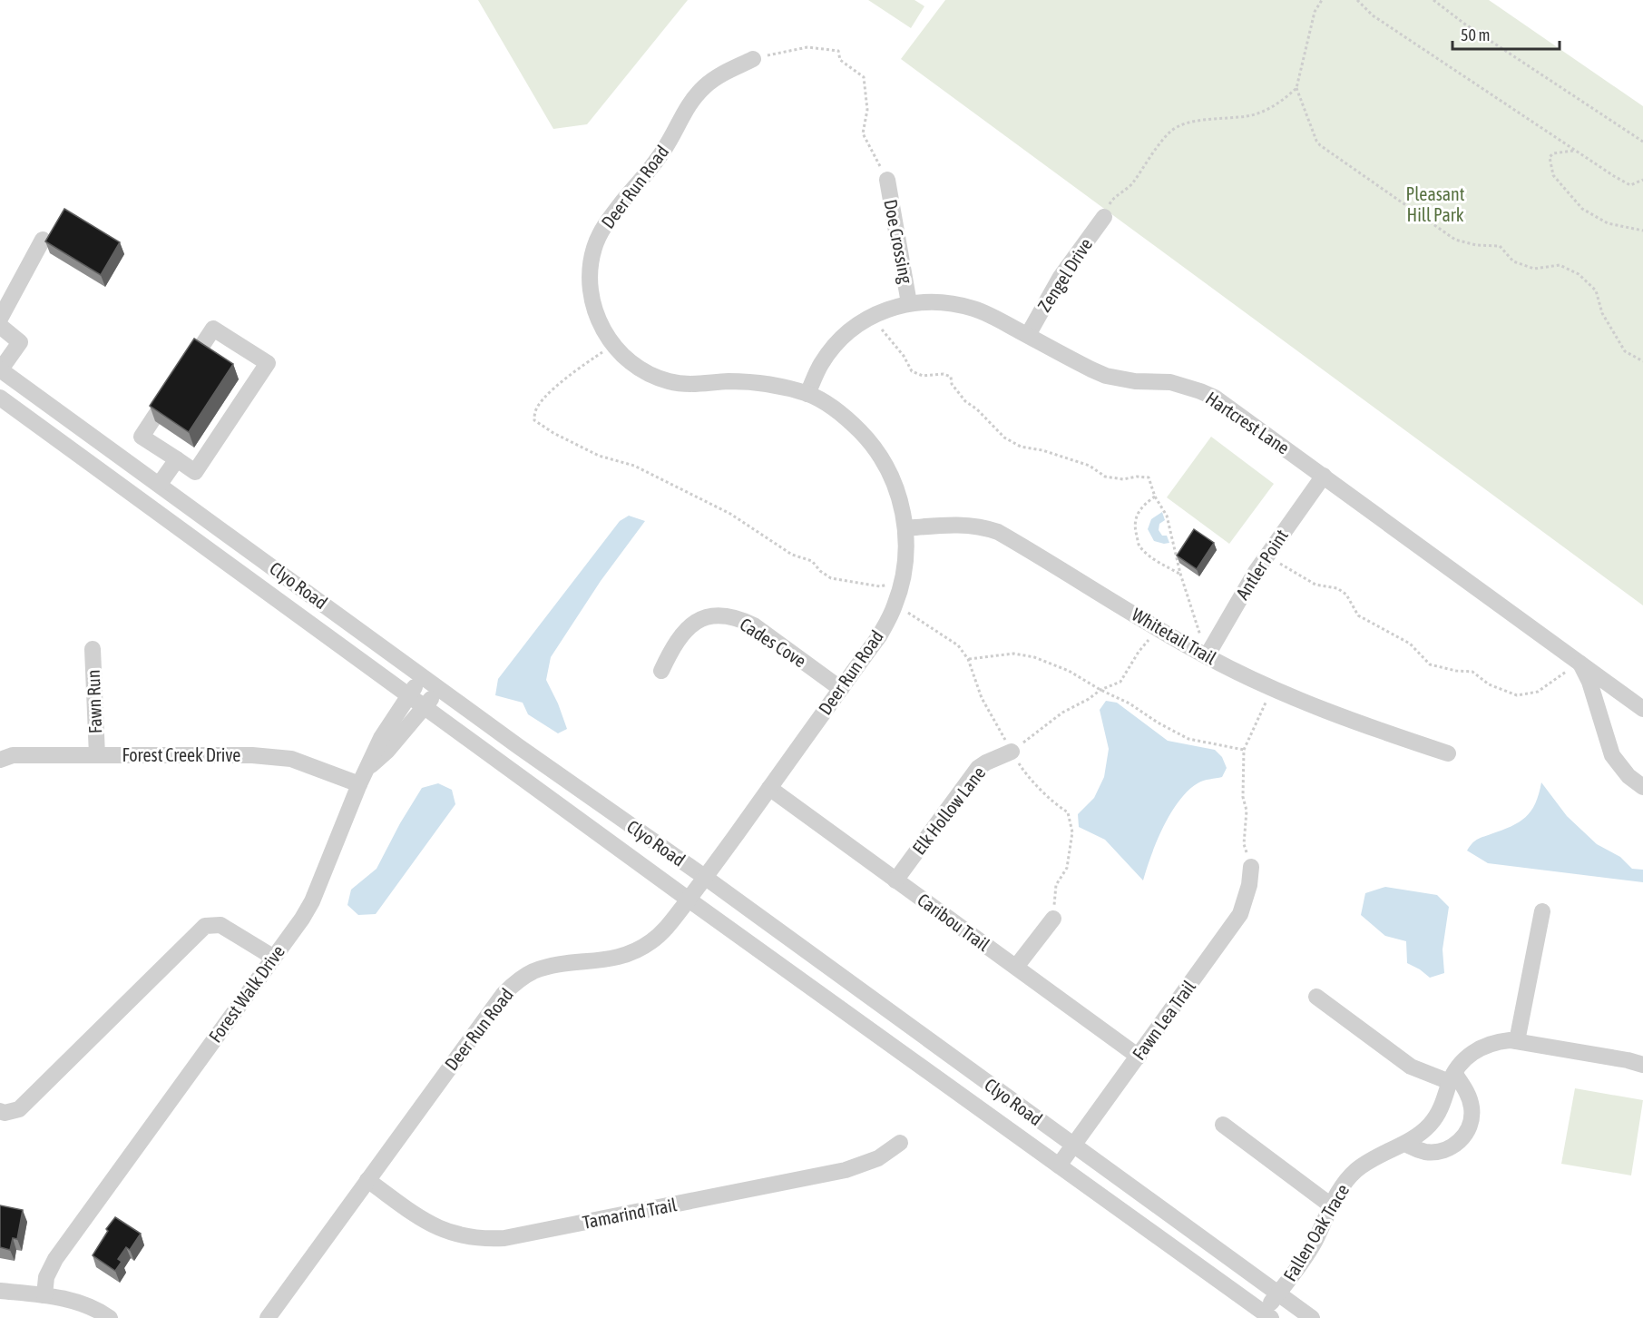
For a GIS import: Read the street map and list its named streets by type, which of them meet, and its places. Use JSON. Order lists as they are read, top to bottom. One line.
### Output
{"streets":{"street":["Deer Run Road","Doe Crossing","Zengel Drive","Hartcrest Lane","Antler Point","Clyo Road","Whitetail Trail","Cades Cove","Fawn Run","Forest Creek Drive","Elk Hollow Lane","Caribou Trail","Forest Walk Drive","Fawn Lea Trail","Tamarind Trail","Fallen Oak Trace"]},"crossings":[["Deer Run Road","Hartcrest Lane"],["Deer Run Road","Clyo Road"],["Deer Run Road","Whitetail Trail"],["Deer Run Road","Cades Cove"],["Deer Run Road","Caribou Trail"],["Deer Run Road","Tamarind Trail"],["Doe Crossing","Hartcrest Lane"],["Zengel Drive","Hartcrest Lane"],["Hartcrest Lane","Antler Point"],["Antler Point","Whitetail Trail"],["Clyo Road","Forest Walk Drive"],["Clyo Road","Fawn Lea Trail"],["Clyo Road","Fallen Oak Trace"],["Fawn Run","Forest Creek Drive"],["Forest Creek Drive","Forest Walk Drive"],["Elk Hollow Lane","Caribou Trail"],["Caribou Trail","Fawn Lea Trail"]],"parks":["Pleasant Hill Park"],"scale_bar":"50 m"}
